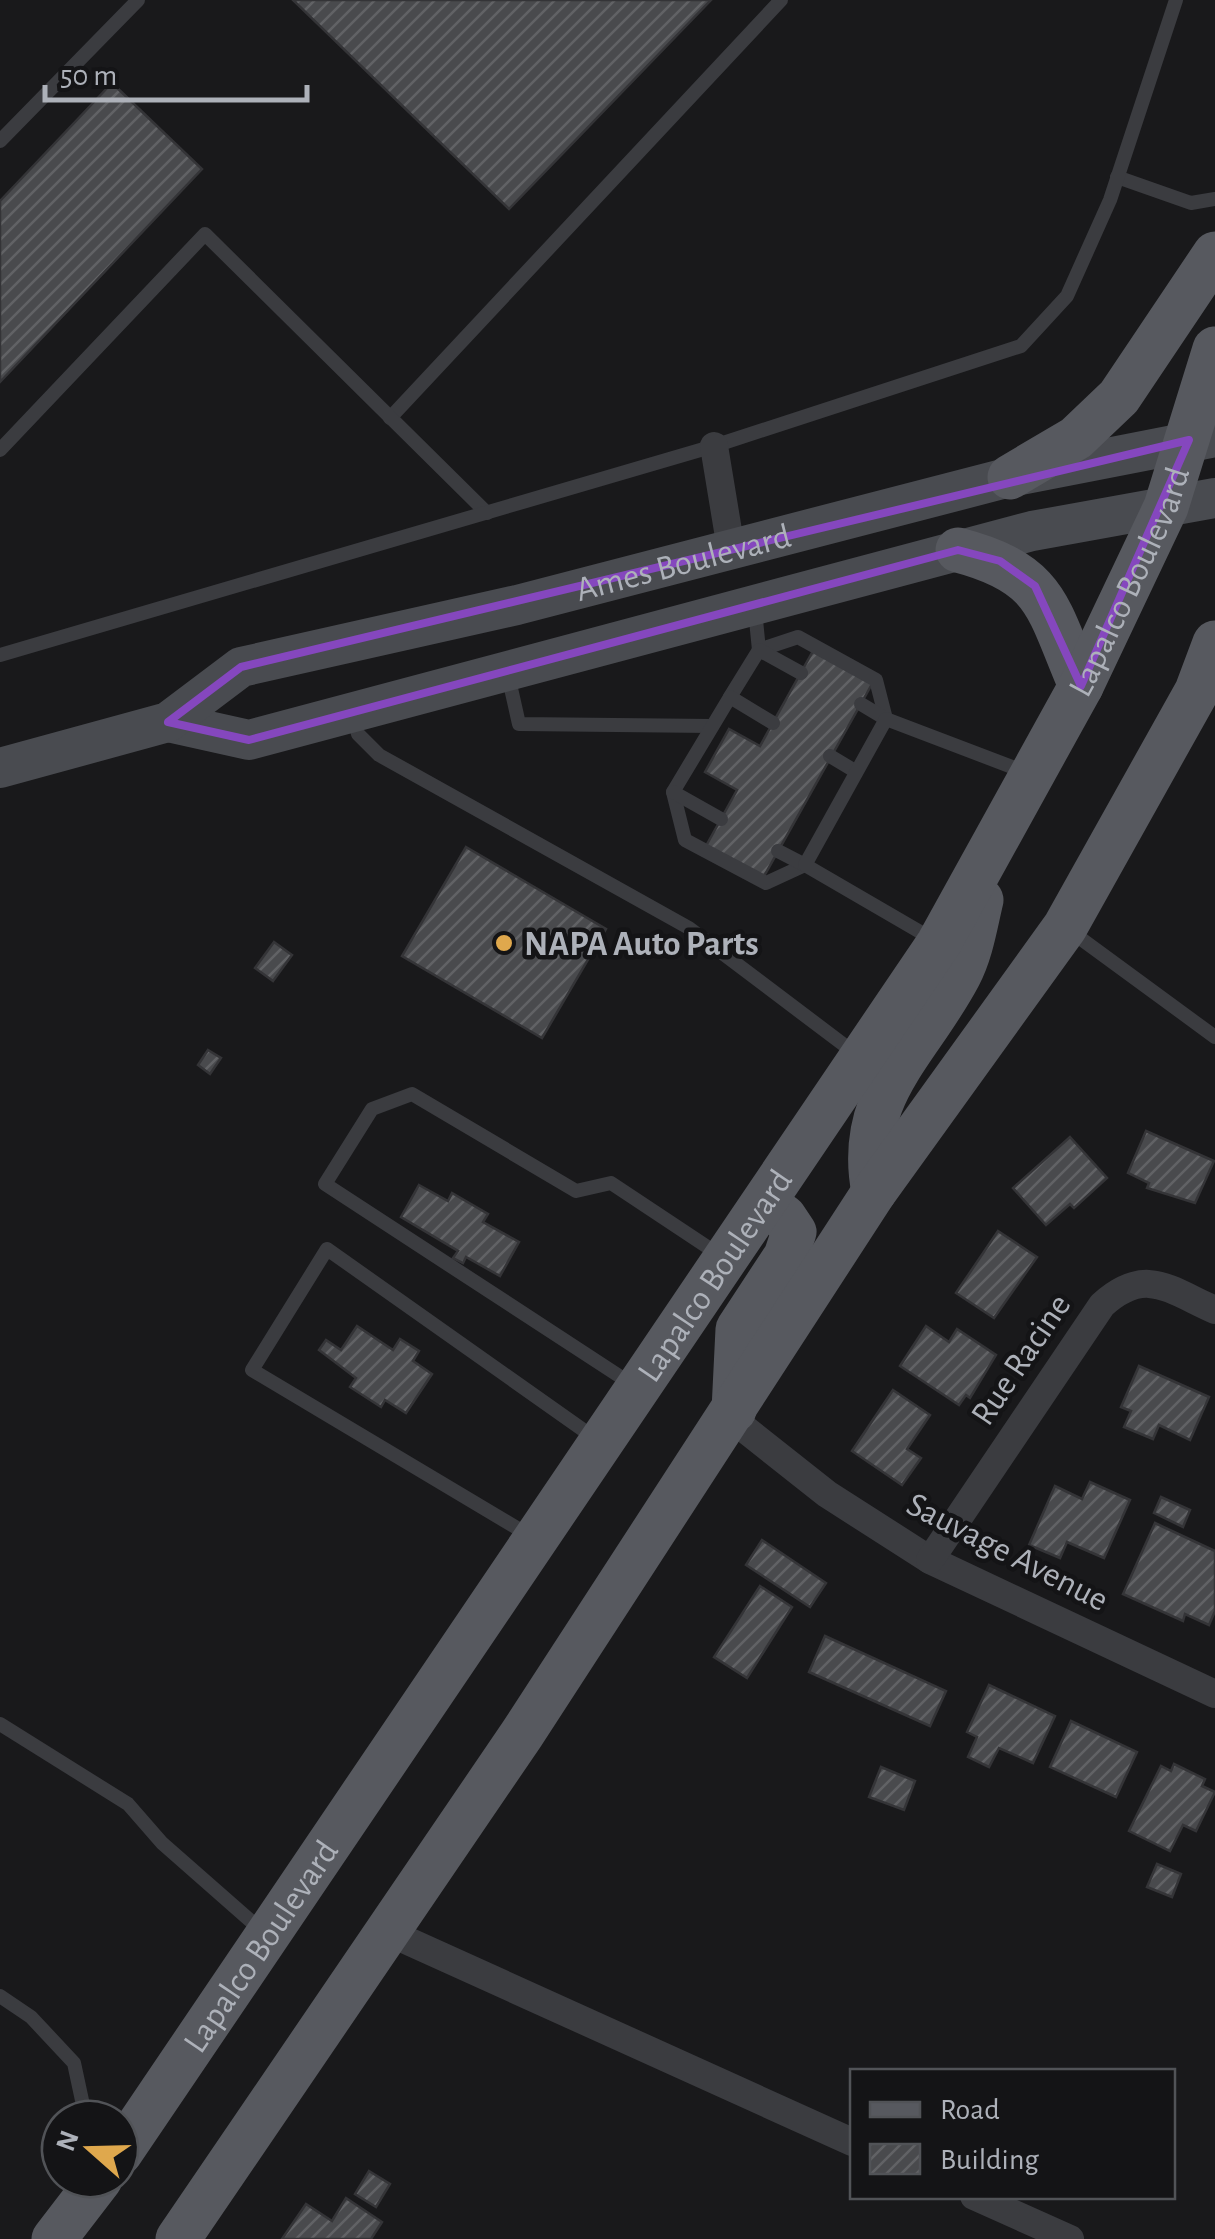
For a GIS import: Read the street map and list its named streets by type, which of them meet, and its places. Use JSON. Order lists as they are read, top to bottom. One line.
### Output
{"streets":{"main road":["Lapalco Boulevard"],"street":["Ames Boulevard","Rue Racine","Sauvage Avenue"]},"crossings":[["Ames Boulevard","Lapalco Boulevard"],["Rue Racine","Sauvage Avenue"]],"places":["NAPA Auto Parts"],"legend":["Road","Building"],"scale_bar":"50 m","north":"left"}
